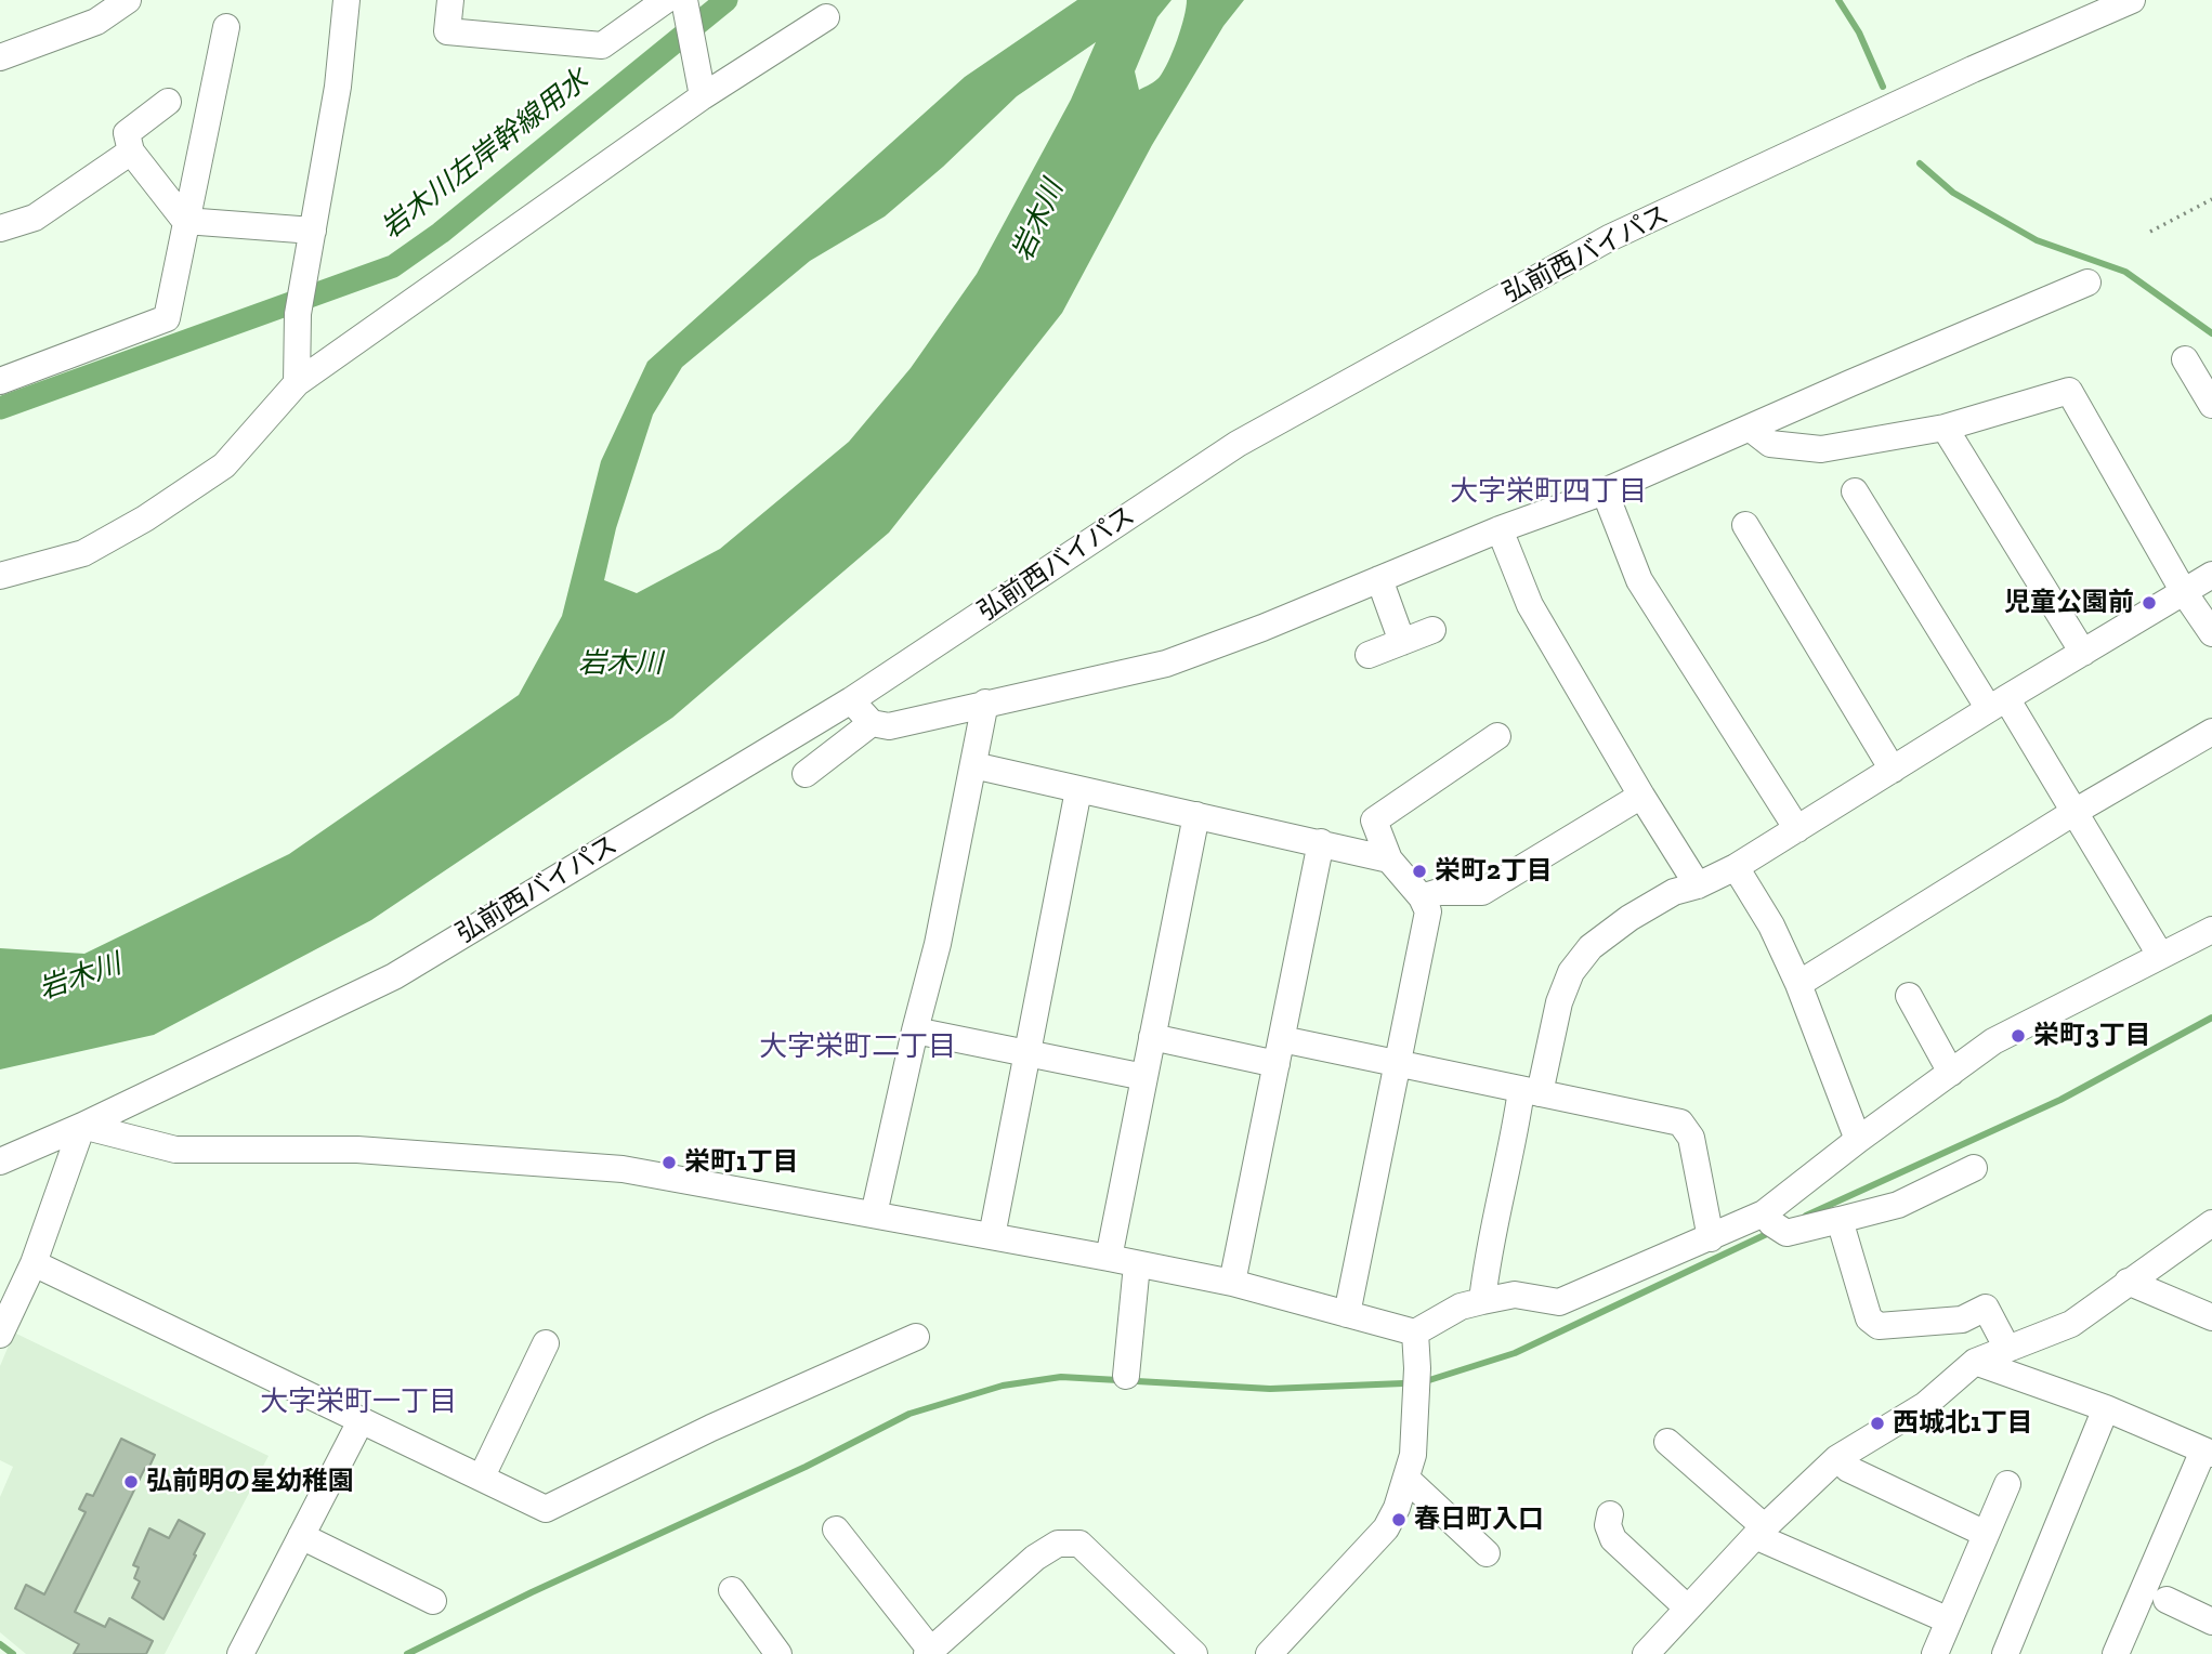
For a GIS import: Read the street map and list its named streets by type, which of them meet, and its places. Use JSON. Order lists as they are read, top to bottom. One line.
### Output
{"streets":{"street":["弘前西バイパス"]},"districts":["大字栄町四丁目","大字栄町二丁目","大字栄町一丁目"],"water":["岩木川左岸幹線用水","岩木川"],"places":["児童公園前","栄町2丁目","栄町3丁目","栄町1丁目","西城北1丁目","弘前明の星幼稚園","春日町入口"]}
